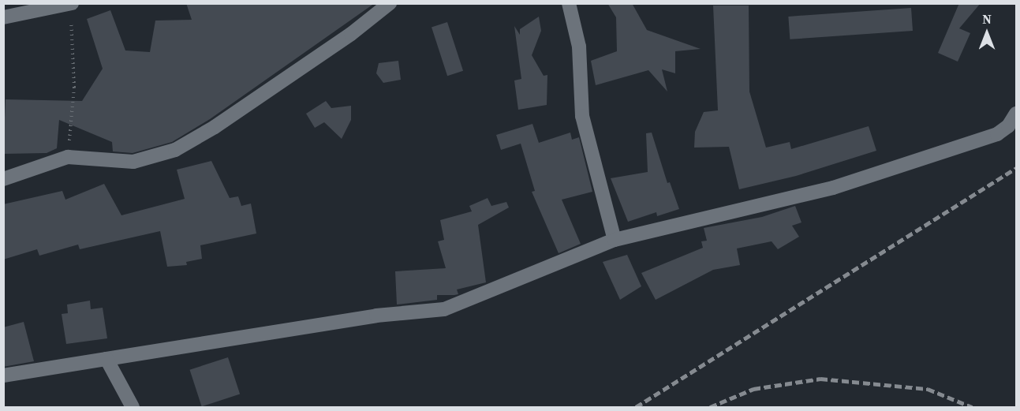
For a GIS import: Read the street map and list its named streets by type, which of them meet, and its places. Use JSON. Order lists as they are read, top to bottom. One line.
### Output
{"north":"top"}
